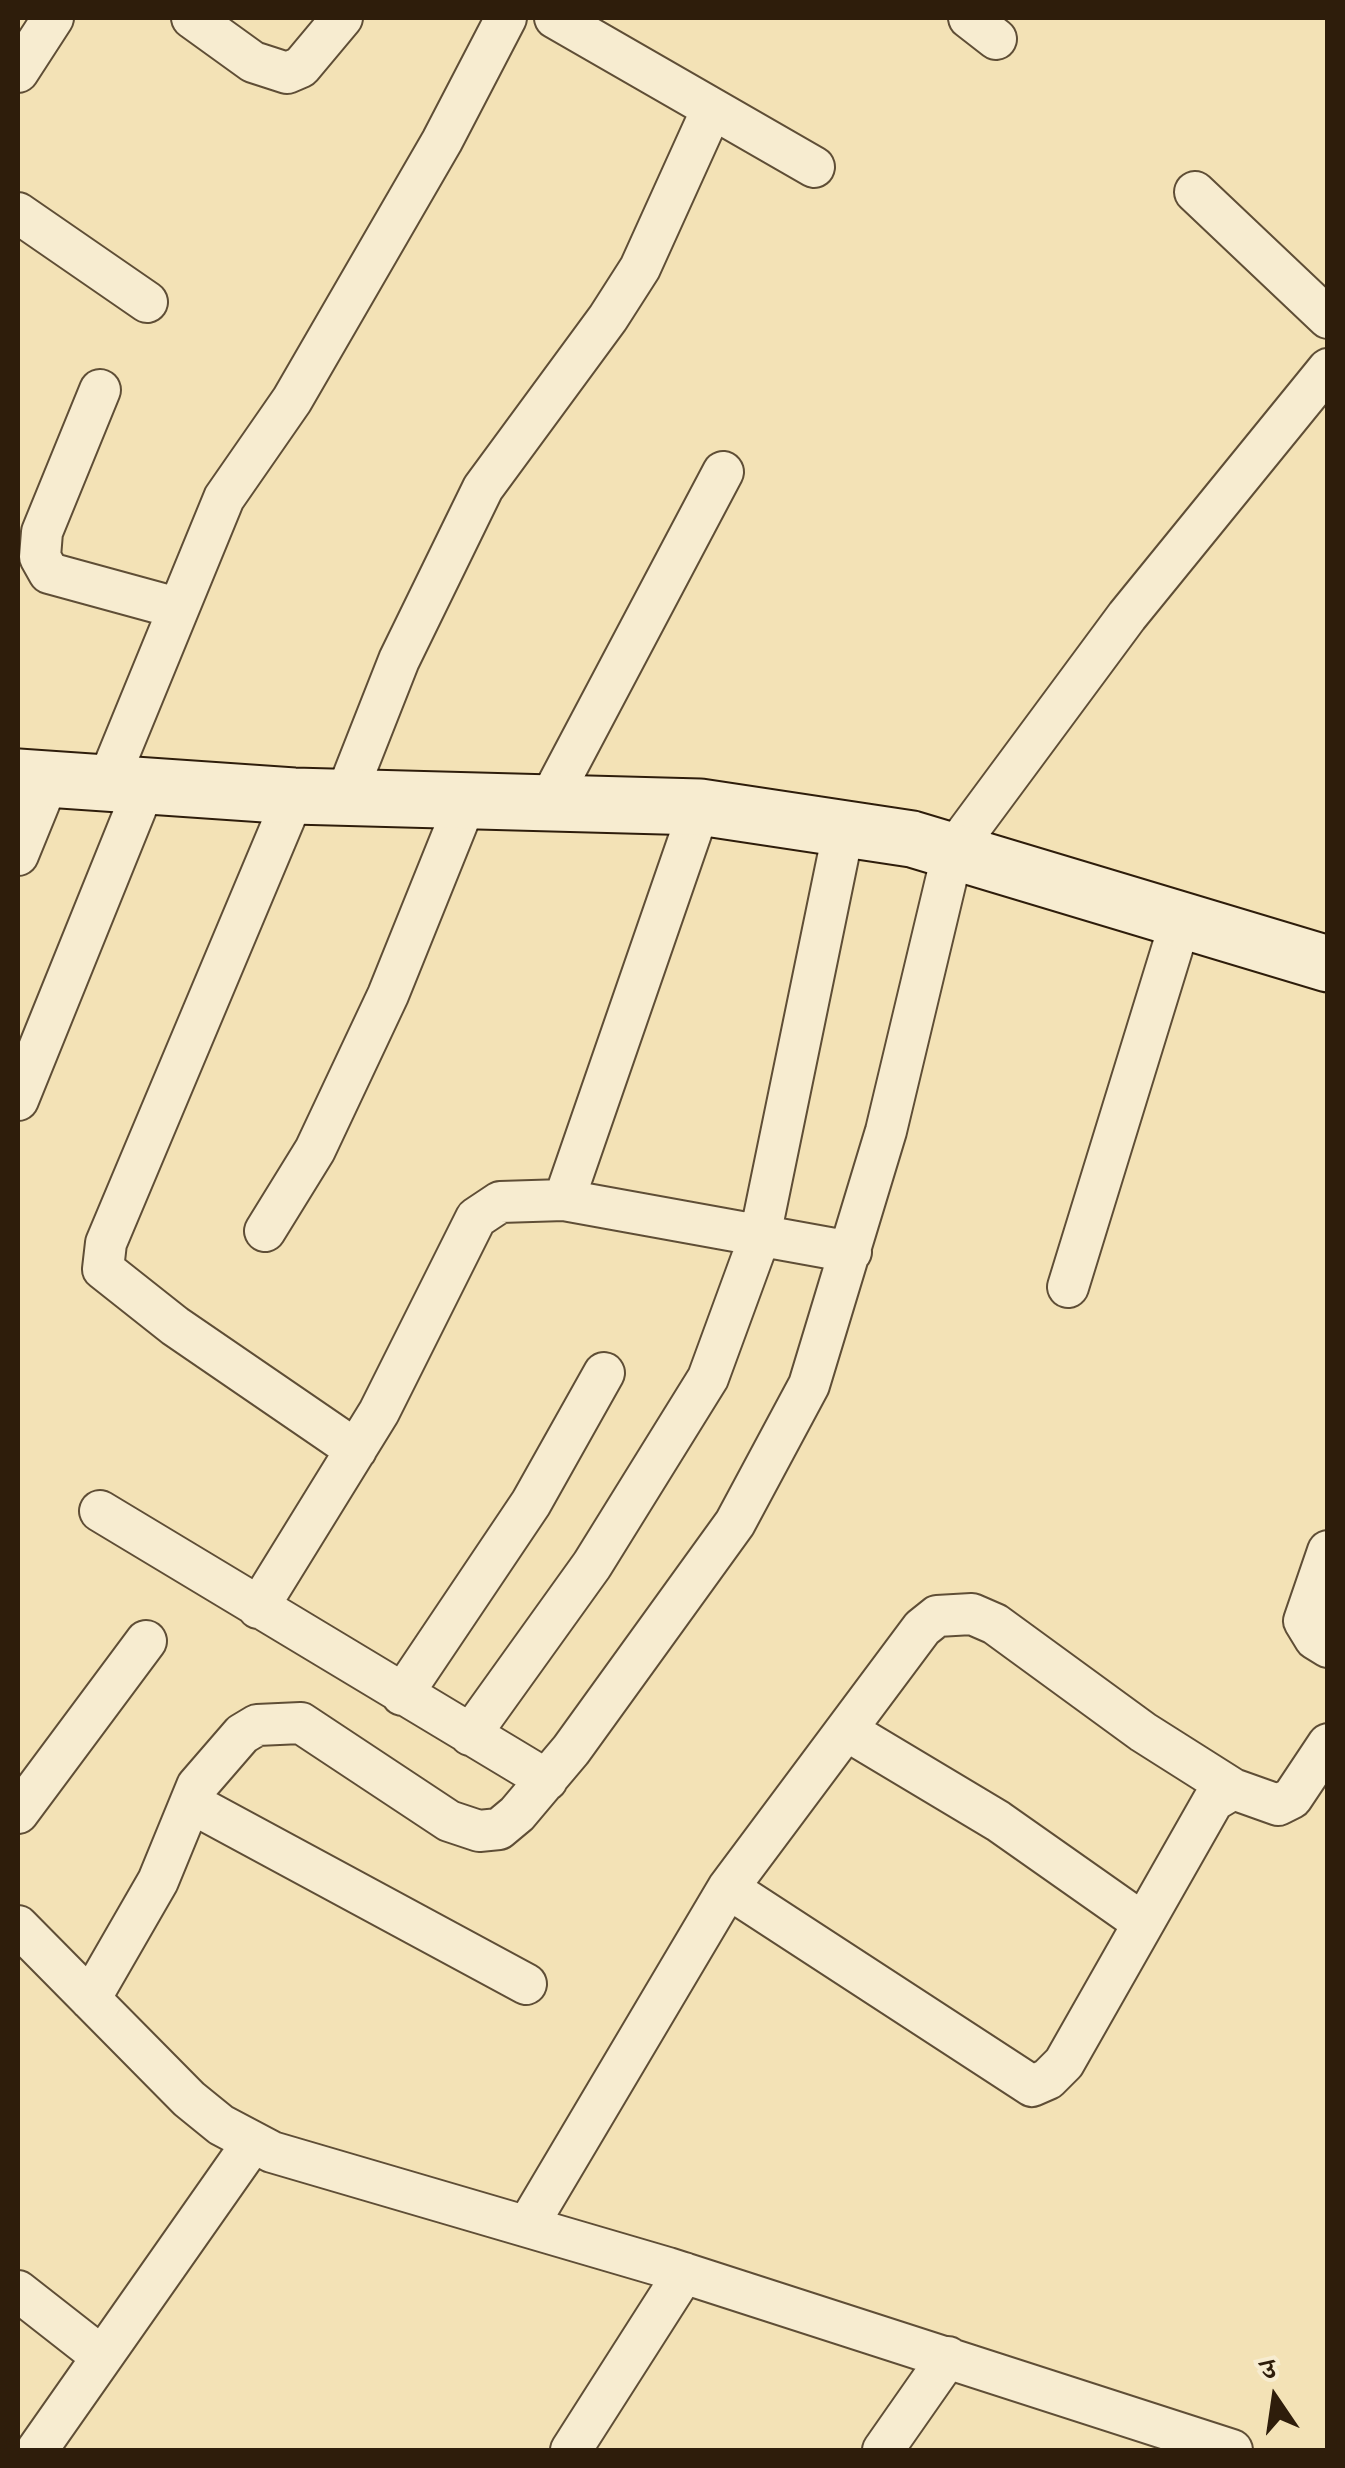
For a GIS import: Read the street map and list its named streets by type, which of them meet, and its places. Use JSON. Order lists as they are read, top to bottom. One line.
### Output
{"north":"top"}
